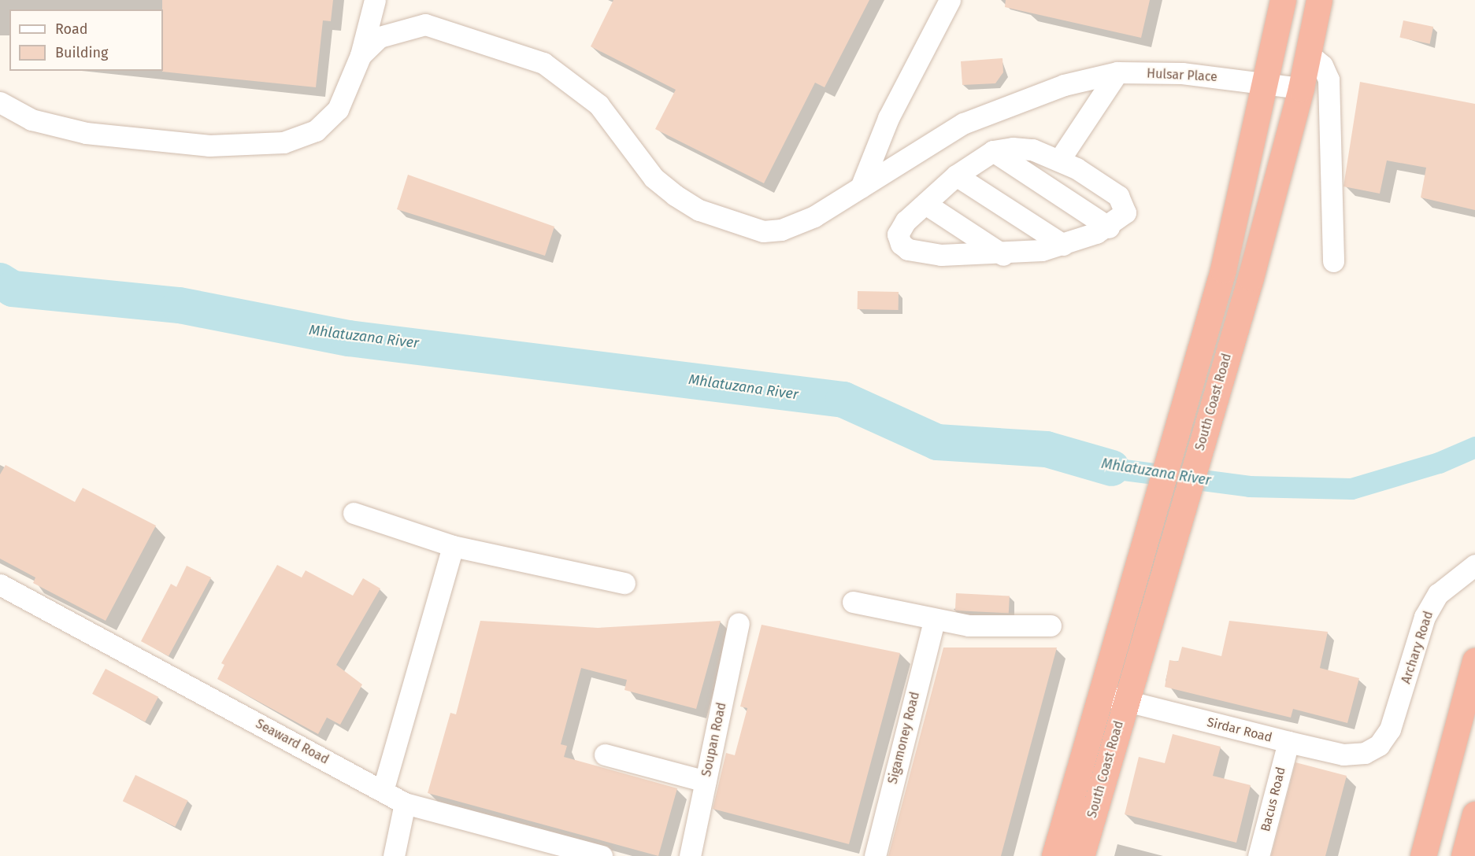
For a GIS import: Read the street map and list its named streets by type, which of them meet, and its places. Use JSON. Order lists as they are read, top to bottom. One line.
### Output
{"streets":{"highway":["South Coast Road"],"street":["Hulsar Place","Archary Road","Sirdar Road","Sigamoney Road","Soupan Road","Seaward Road","Bacus Road"]},"crossings":[["Hulsar Place","South Coast Road"],["South Coast Road","Sirdar Road"],["Archary Road","Sirdar Road"],["Sirdar Road","Bacus Road"]],"water":["Mhlatuzana River"],"legend":["Road","Building"]}
